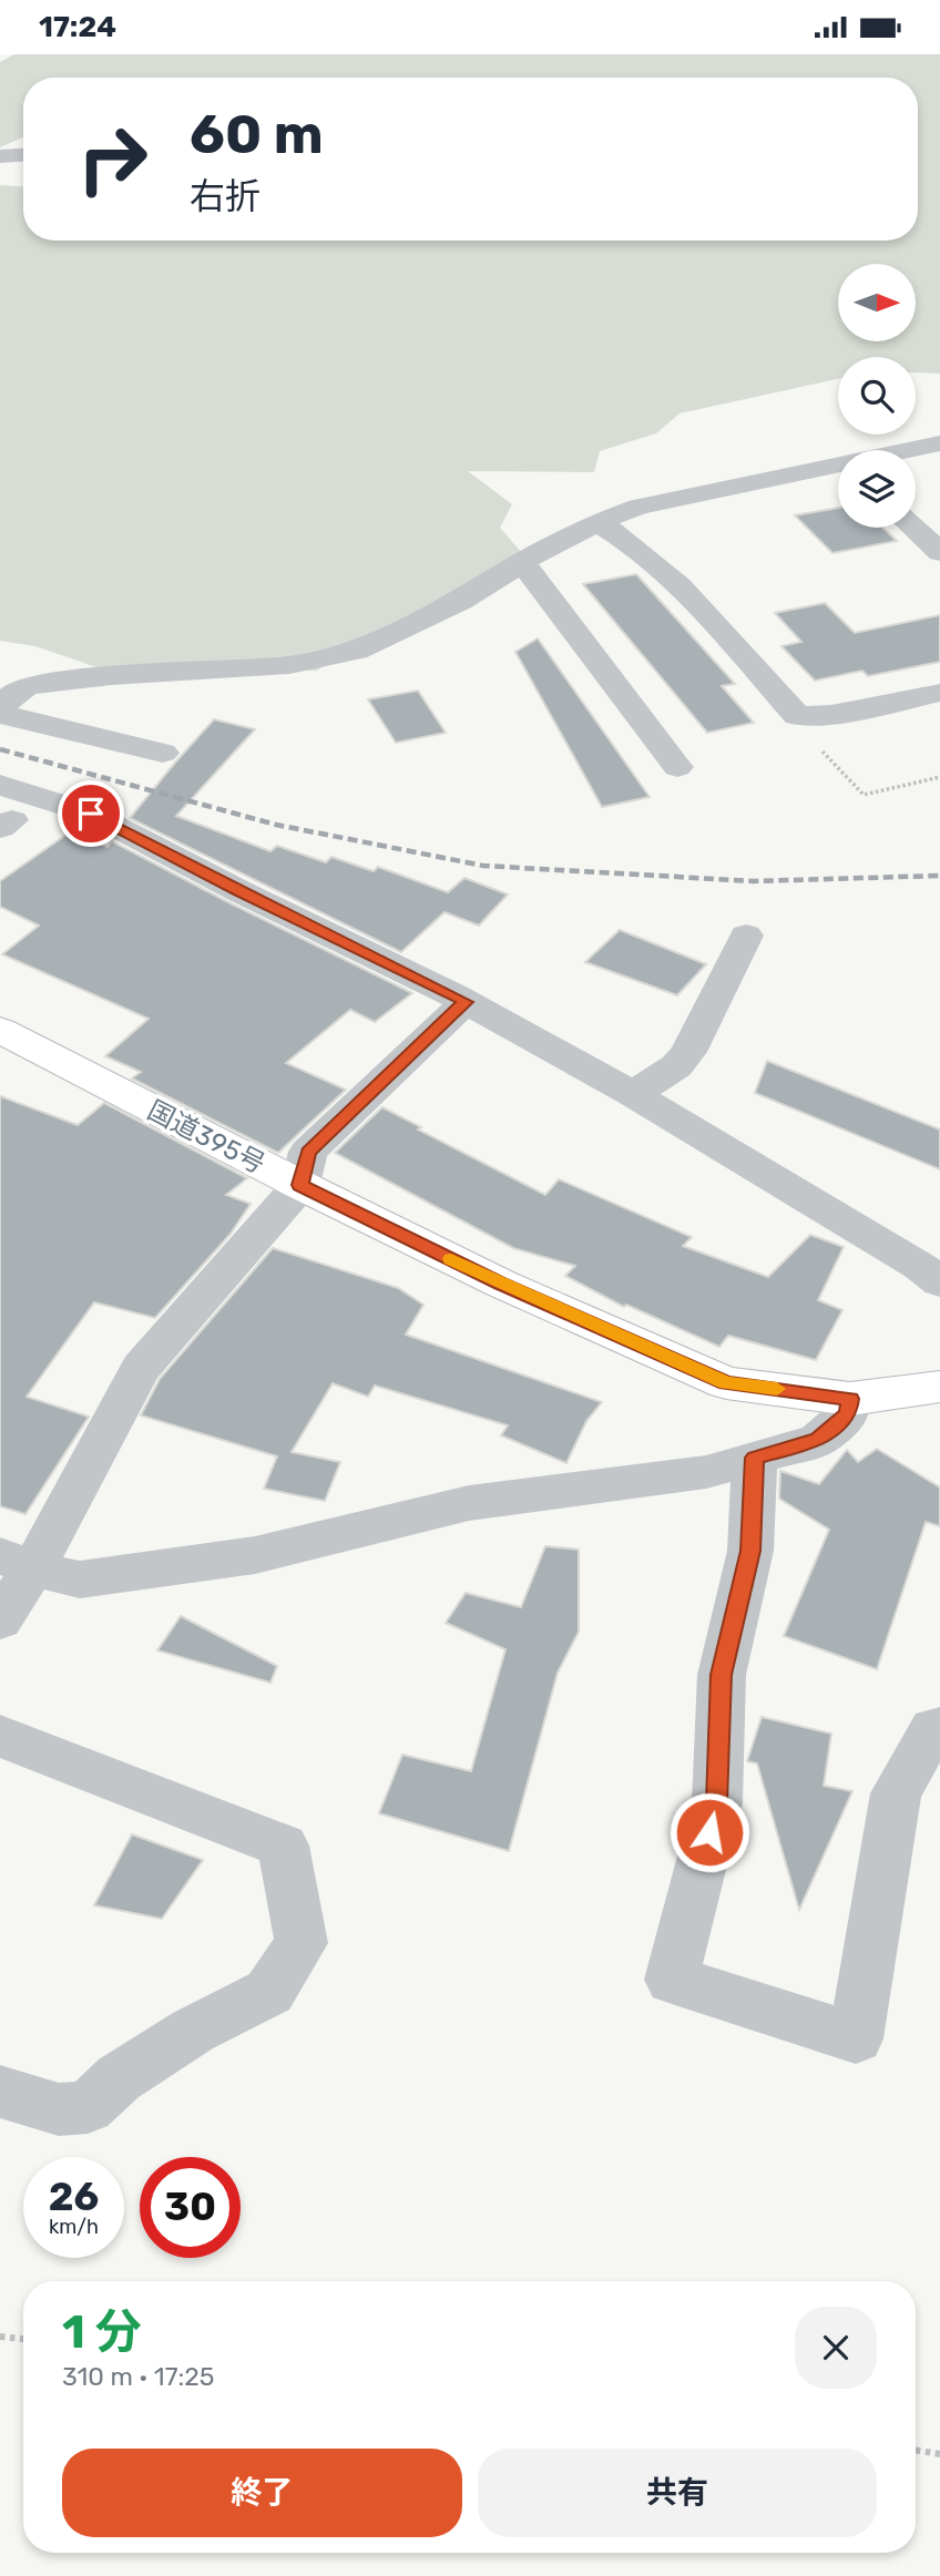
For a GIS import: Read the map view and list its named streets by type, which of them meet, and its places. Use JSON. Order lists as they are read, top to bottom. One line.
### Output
{"streets":{"highway":["国道395号"]},"north":"right","page":{"status":"17:24","turn":["60 m","右折"],"speed":"26 km/h","limit":"30","heading":["1 分","310 m · 17:25"],"buttons":["終了","共有"]}}
